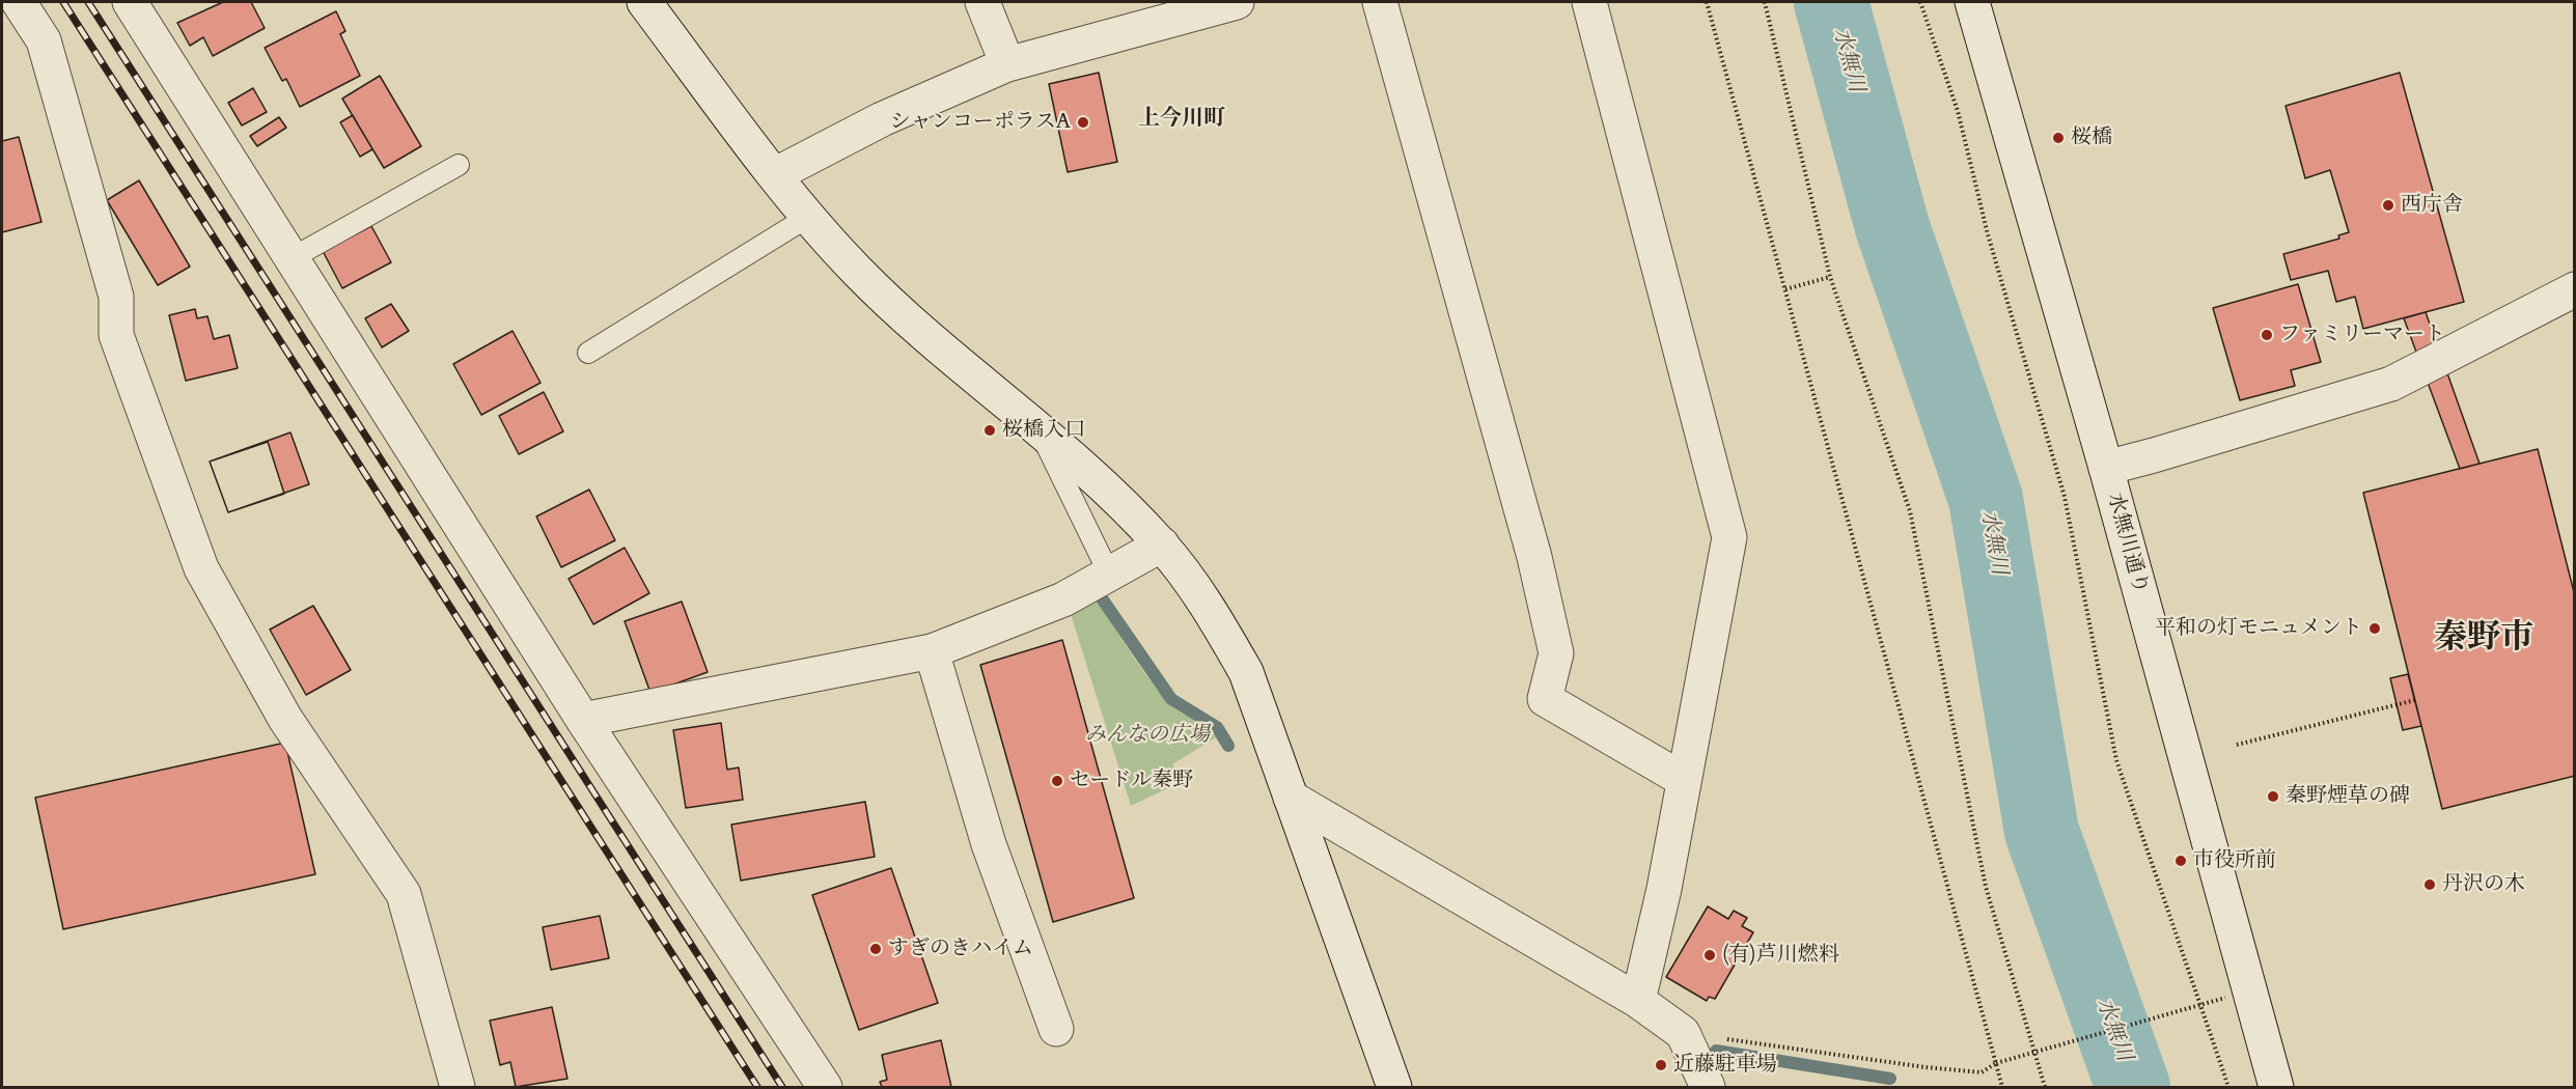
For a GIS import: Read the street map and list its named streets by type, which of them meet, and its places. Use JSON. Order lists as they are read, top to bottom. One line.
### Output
{"streets":{"street":["水無川通り"]},"districts":["上今川町","秦野市"],"water":["水無川"],"parks":["みんなの広場"],"places":["シャンコーポラスA","桜橋","西庁舎","ファミリーマート","桜橋入口","平和の灯モニュメント","セードル秦野","秦野煙草の碑","市役所前","丹沢の木","すぎのきハイム","(有)芦川燃料","近藤駐車場"]}
